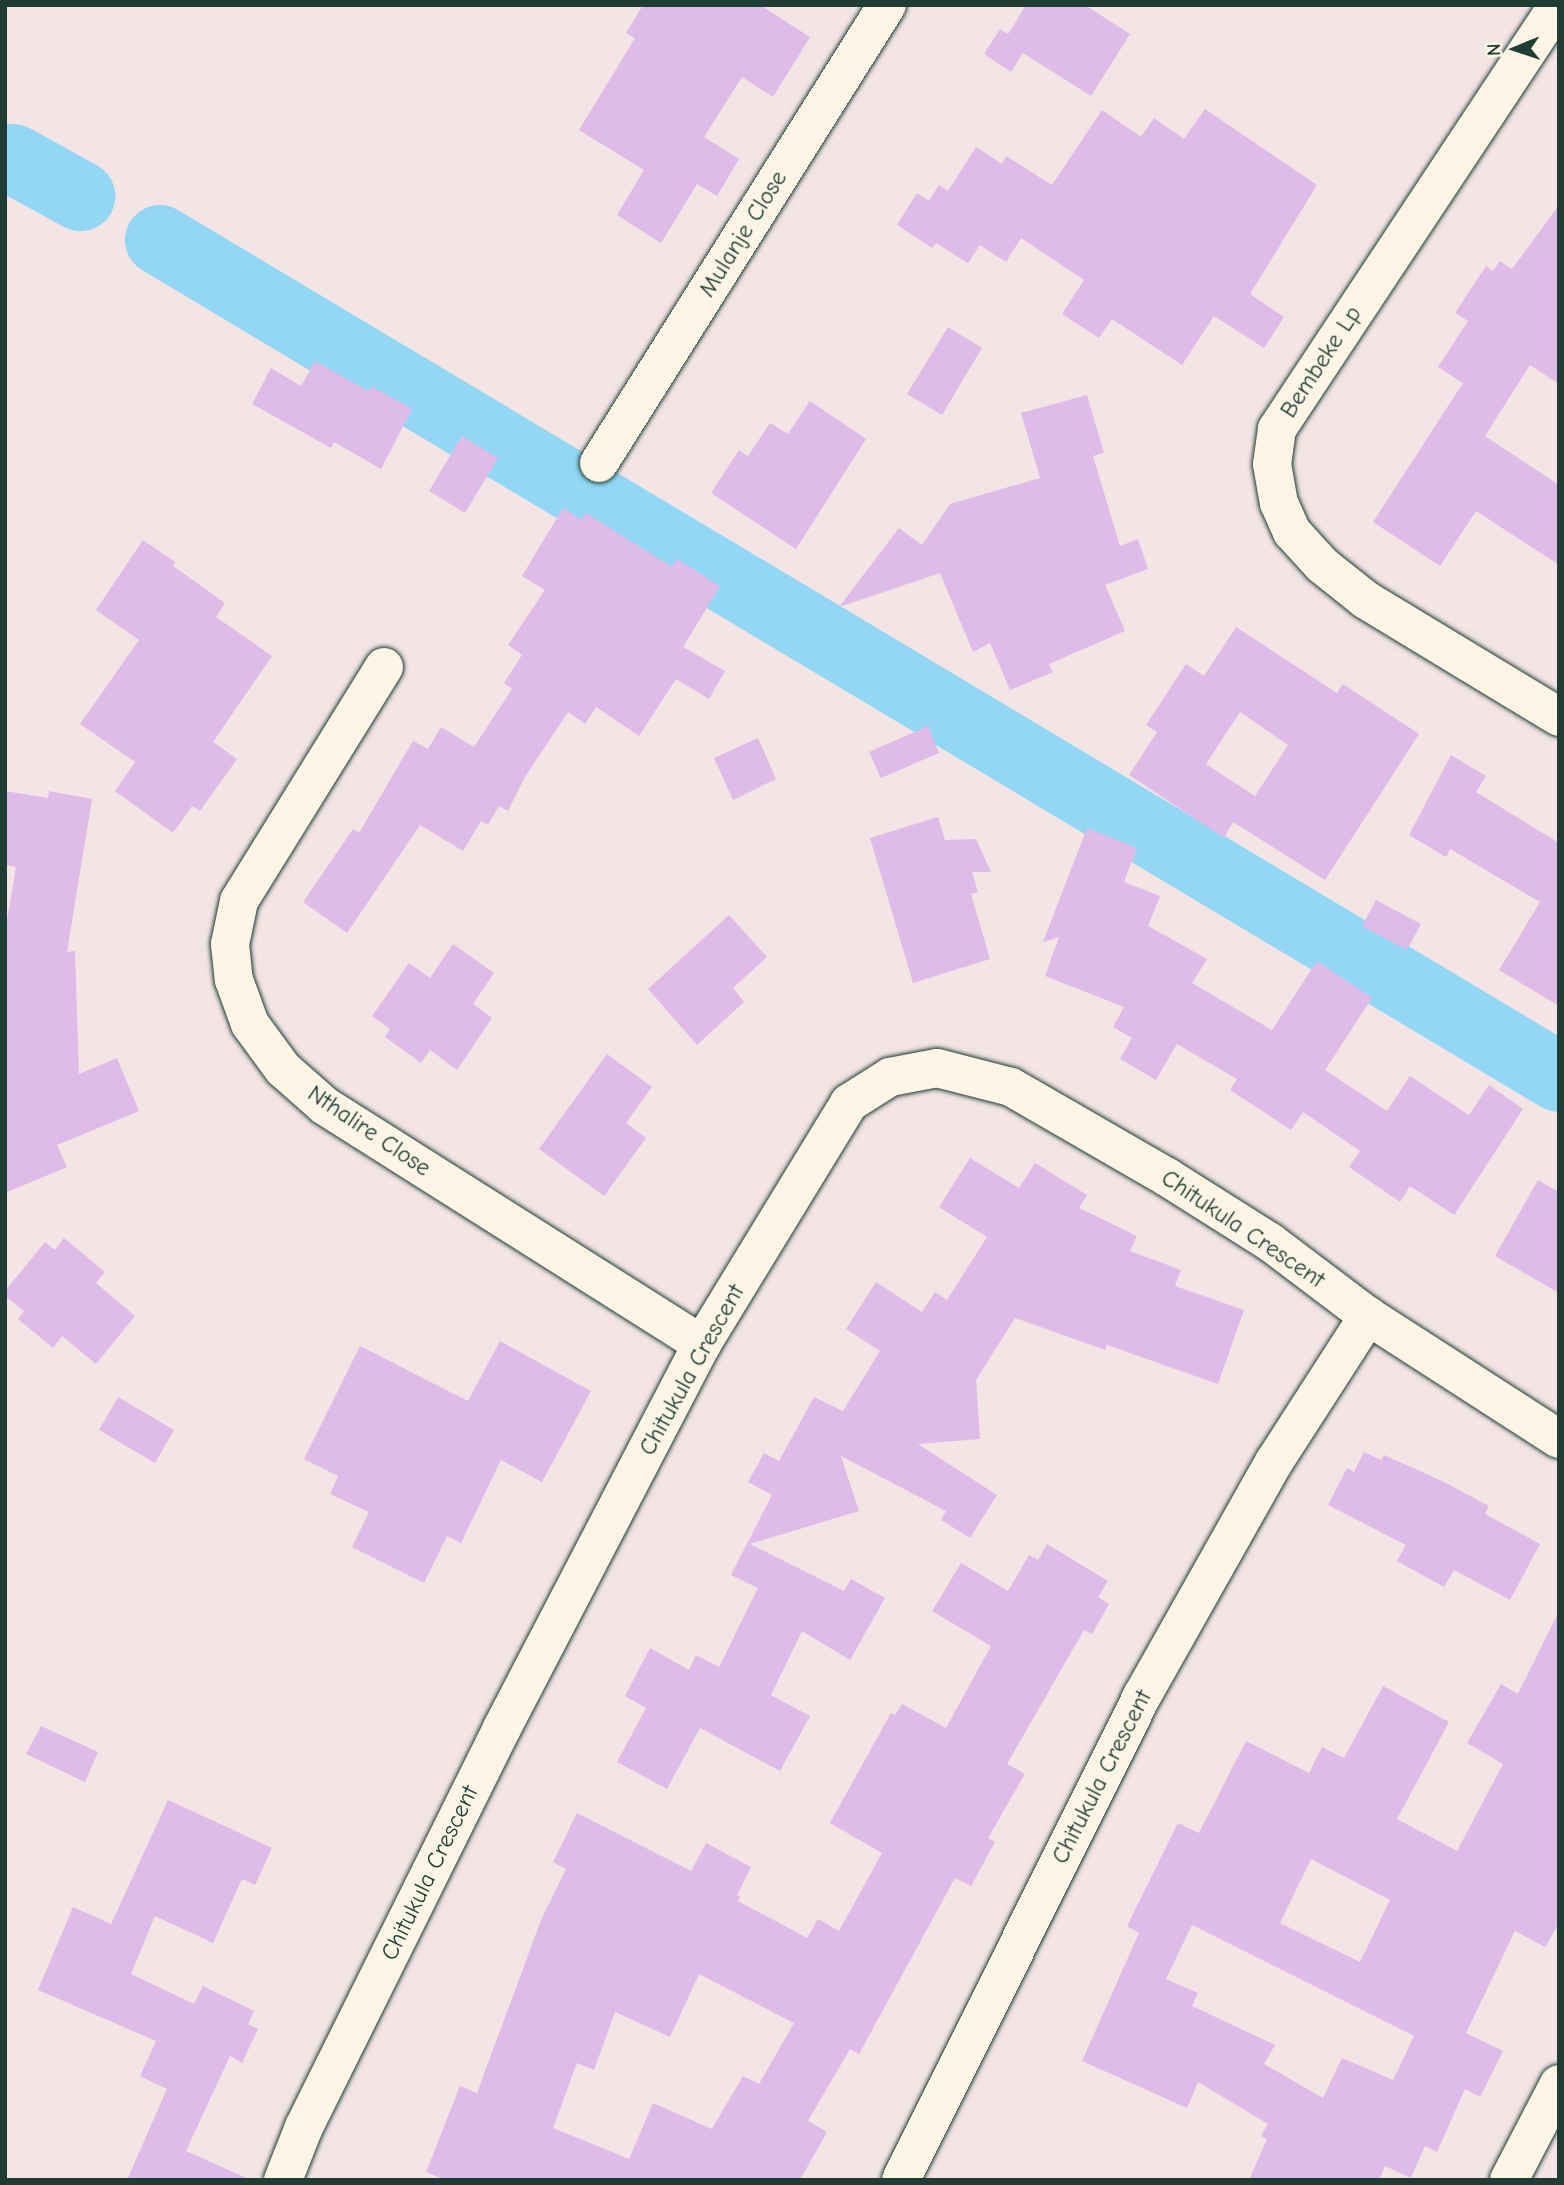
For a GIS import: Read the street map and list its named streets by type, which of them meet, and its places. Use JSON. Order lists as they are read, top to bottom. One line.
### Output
{"streets":{"street":["Mulanje Close","Bembeke Lp","Nthalire Close","Chitukula Crescent"]},"crossings":[["Nthalire Close","Chitukula Crescent"]],"north":"left"}
